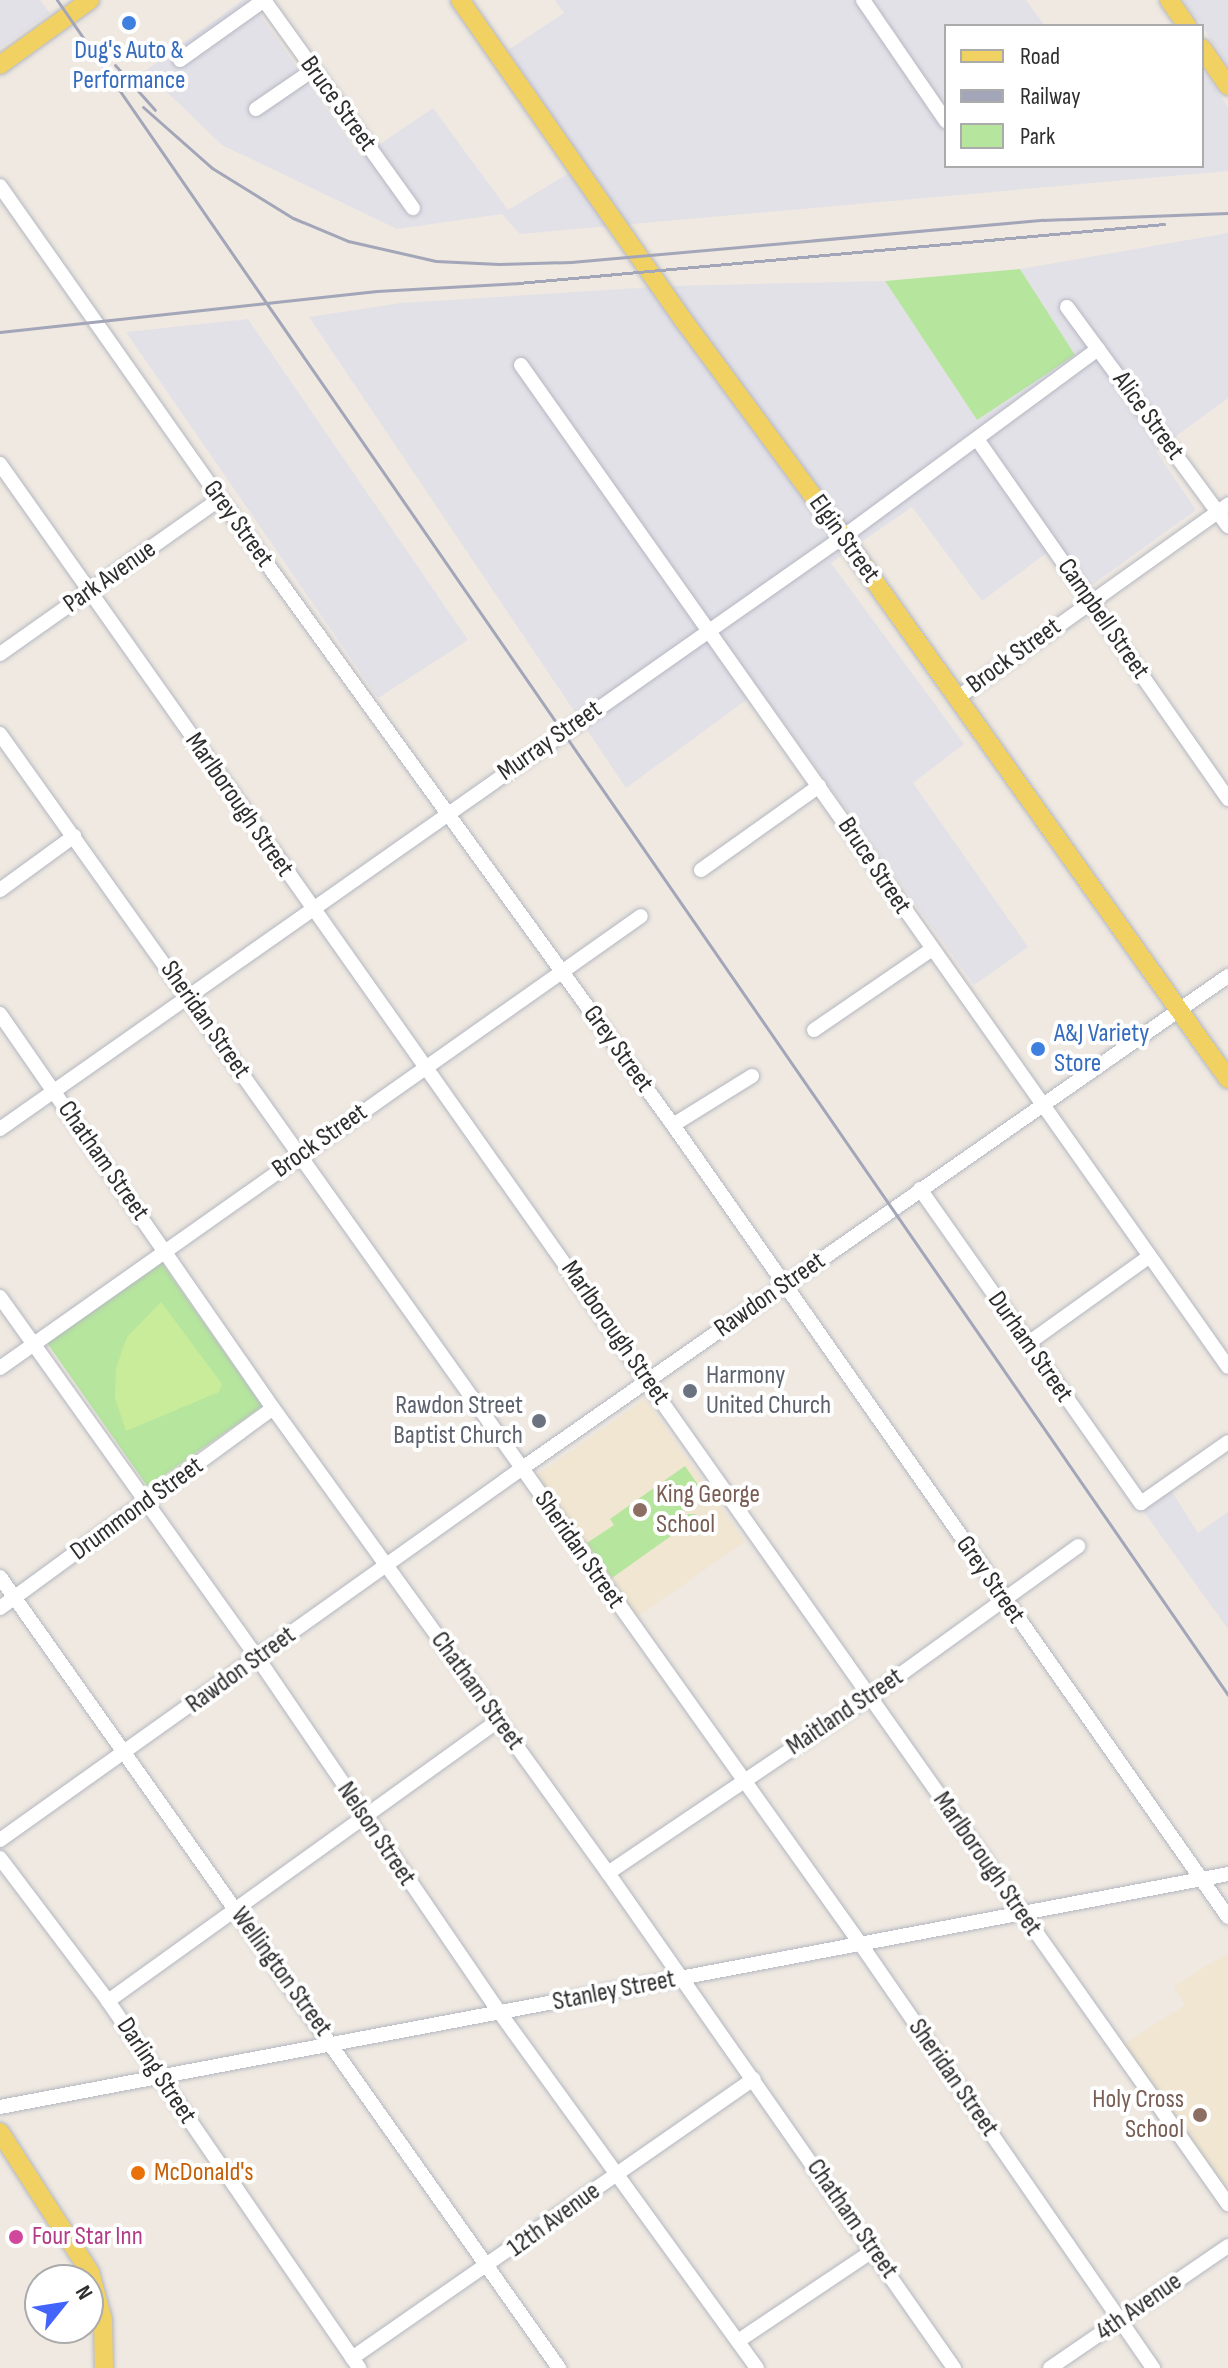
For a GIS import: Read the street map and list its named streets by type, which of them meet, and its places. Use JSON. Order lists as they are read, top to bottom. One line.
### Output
{"streets":{"main road":["Elgin Street"],"street":["Bruce Street","Alice Street","Grey Street","Park Avenue","Campbell Street","Brock Street","Murray Street","Marlborough Street","Sheridan Street","Chatham Street","Rawdon Street","Durham Street","Drummond Street","Maitland Street","Nelson Street","Wellington Street","Stanley Street","Darling Street","12th Avenue","4th Avenue"]},"crossings":[["Bruce Street","Murray Street"],["Bruce Street","Rawdon Street"],["Alice Street","Brock Street"],["Alice Street","Murray Street"],["Grey Street","Park Avenue"],["Grey Street","Brock Street"],["Grey Street","Murray Street"],["Grey Street","Rawdon Street"],["Grey Street","Maitland Street"],["Grey Street","Stanley Street"],["Elgin Street","Brock Street"],["Elgin Street","Murray Street"],["Elgin Street","Rawdon Street"],["Park Avenue","Marlborough Street"],["Campbell Street","Brock Street"],["Campbell Street","Murray Street"],["Brock Street","Marlborough Street"],["Brock Street","Sheridan Street"],["Brock Street","Chatham Street"],["Brock Street","Nelson Street"],["Murray Street","Marlborough Street"],["Murray Street","Sheridan Street"],["Murray Street","Chatham Street"],["Marlborough Street","Rawdon Street"],["Marlborough Street","Maitland Street"],["Marlborough Street","Stanley Street"],["Sheridan Street","Rawdon Street"],["Sheridan Street","Maitland Street"],["Sheridan Street","Stanley Street"],["Sheridan Street","4th Avenue"],["Chatham Street","Rawdon Street"],["Chatham Street","Drummond Street"],["Chatham Street","Maitland Street"],["Chatham Street","Stanley Street"],["Chatham Street","12th Avenue"],["Rawdon Street","Durham Street"],["Rawdon Street","Nelson Street"],["Rawdon Street","Wellington Street"],["Drummond Street","Nelson Street"],["Drummond Street","Wellington Street"],["Nelson Street","Stanley Street"],["Nelson Street","12th Avenue"],["Wellington Street","Stanley Street"],["Wellington Street","12th Avenue"],["Stanley Street","Darling Street"],["Darling Street","12th Avenue"]],"places":["Dug's Auto & Performance","A&J Variety Store","Harmony United Church","Rawdon Street Baptist Church","King George School","Holy Cross School","McDonald's","Four Star Inn"],"legend":["Road","Railway","Park"],"north":"top right"}
